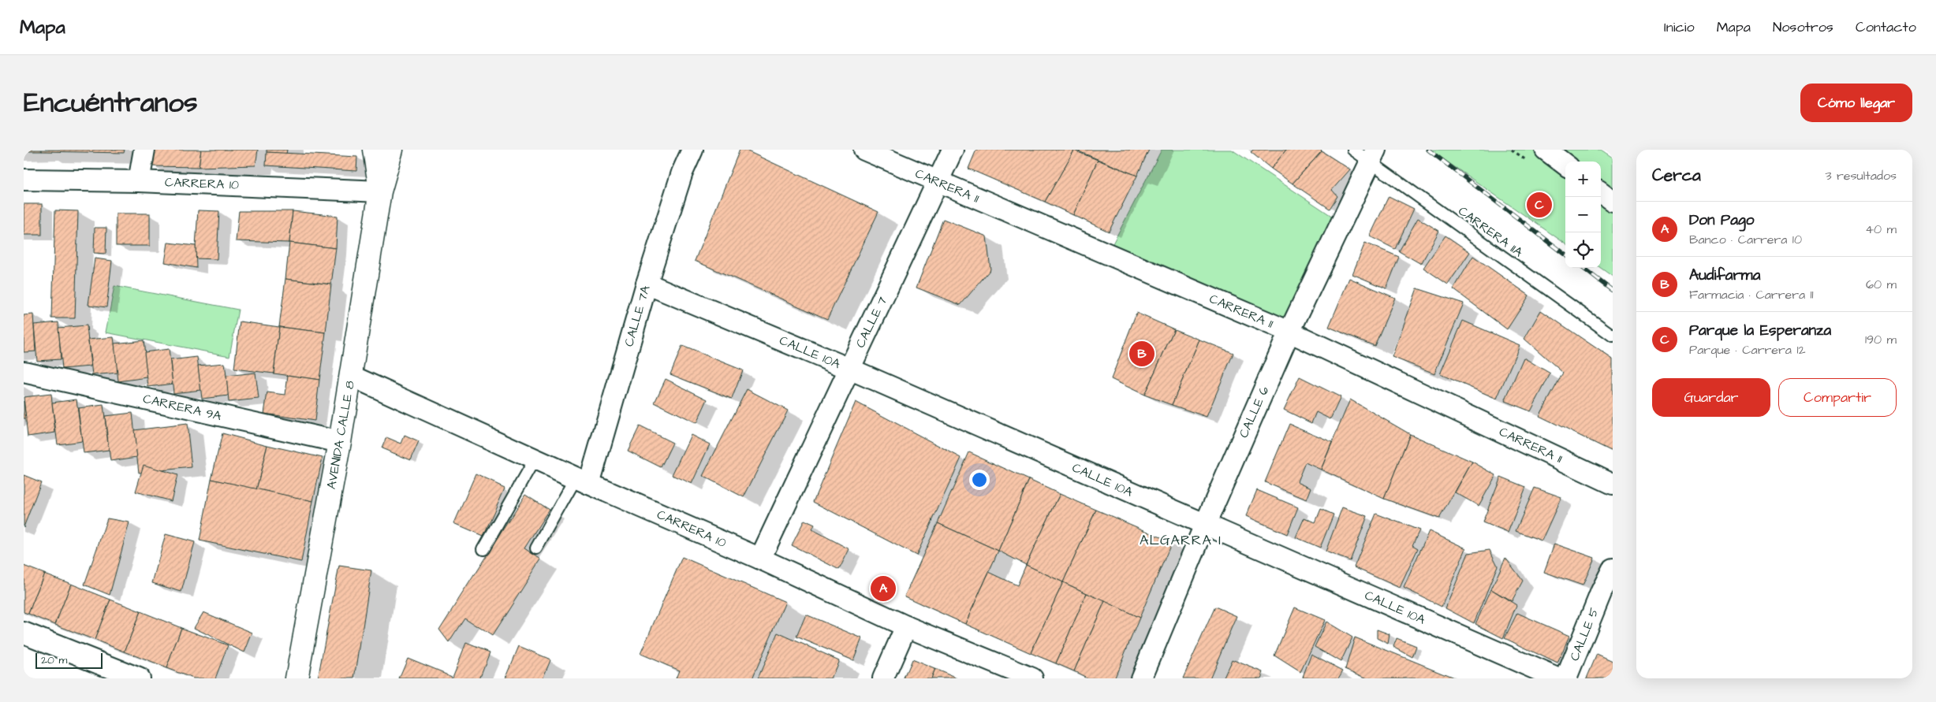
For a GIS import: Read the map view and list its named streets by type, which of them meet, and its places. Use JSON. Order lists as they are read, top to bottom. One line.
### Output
{"streets":{"main road":["AVENIDA CALLE 8"],"street":["CARRERA 10","CARRERA 11","CALLE 7A","CALLE 7","CALLE 10A","CARRERA 9A","CALLE 6","CALLE 5"],"lane":["CARRERA 11A"]},"crossings":[["CARRERA 10","CALLE 7A"],["CARRERA 10","CALLE 7"],["CARRERA 10","AVENIDA CALLE 8"],["CARRERA 11","CALLE 7"],["CARRERA 11","CALLE 6"],["CARRERA 11A","CALLE 6"],["CALLE 7A","CALLE 10A"],["CALLE 7","CALLE 10A"],["CALLE 10A","CALLE 6"],["CARRERA 9A","AVENIDA CALLE 8"]],"districts":["ALGARRA I"],"scale_bar":"20 m","page":{"header":"Mapa","nav":["Inicio","Mapa","Nosotros","Contacto"],"title":"Encuéntranos","buttons":["Cómo llegar",["Guardar","Compartir"]],"heading":["Cerca","3 resultados"],"map_buttons":["+","−"],"pins":["C","B","A"],"list":[{"mark":"A","name":"Don Pago","note":"Banco · Carrera 10","value":"40 m"},{"mark":"B","name":"Audifarma","note":"Farmacia · Carrera 11","value":"60 m"},{"mark":"C","name":"Parque la Esperanza","note":"Parque · Carrera 12","value":"190 m"}],"scale":"20 m"}}
